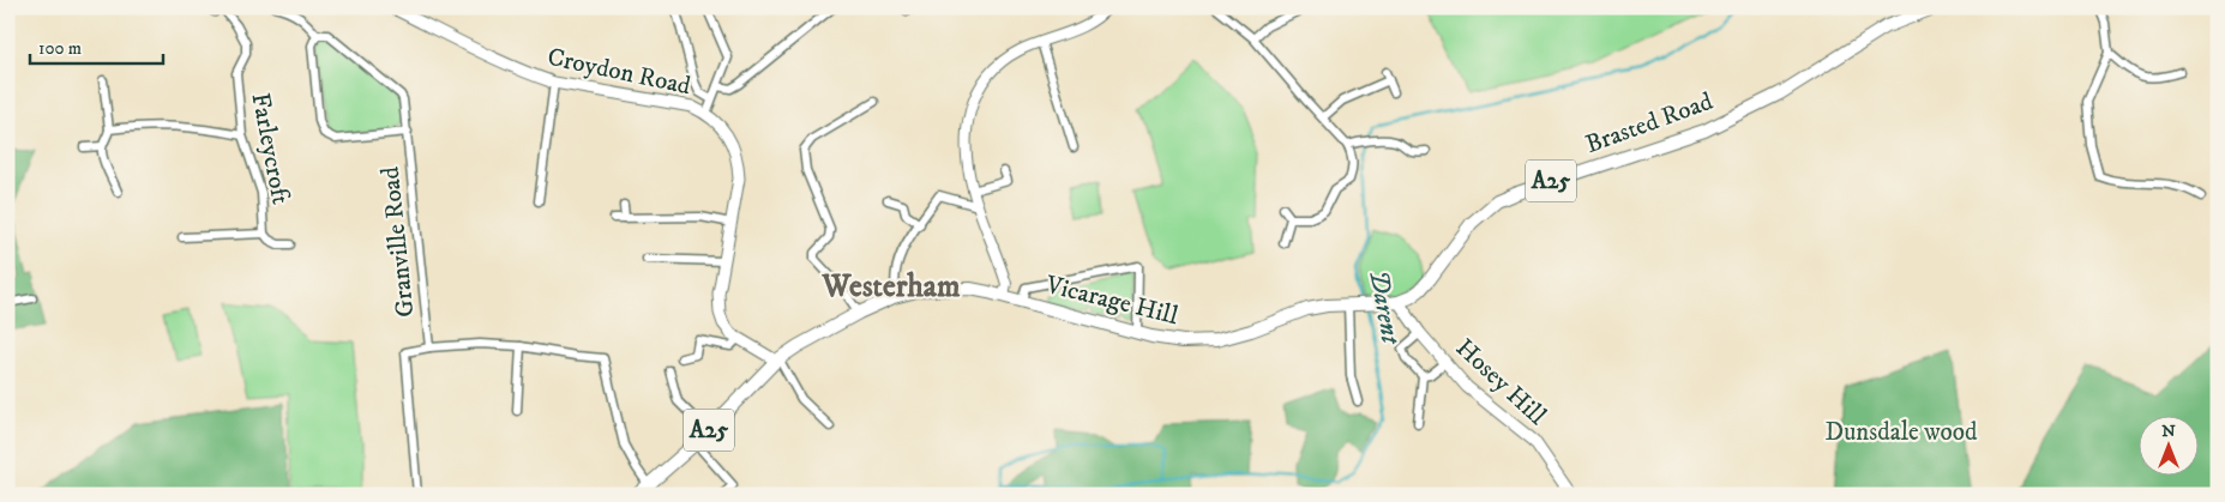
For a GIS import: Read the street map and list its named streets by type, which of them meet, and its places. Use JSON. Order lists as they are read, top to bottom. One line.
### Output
{"streets":{"main road":["Croydon Road","Brasted Road","A25","Vicarage Hill","Hosey Hill"],"street":["Farleycroft","Granville Road"]},"crossings":[["Croydon Road","A25"],["Brasted Road","A25"],["Brasted Road","Hosey Hill"],["A25","Vicarage Hill"],["A25","Hosey Hill"]],"districts":["Westerham"],"water":["Darent"],"parks":["Dunsdale wood"],"scale_bar":"100 m","north":"top"}
